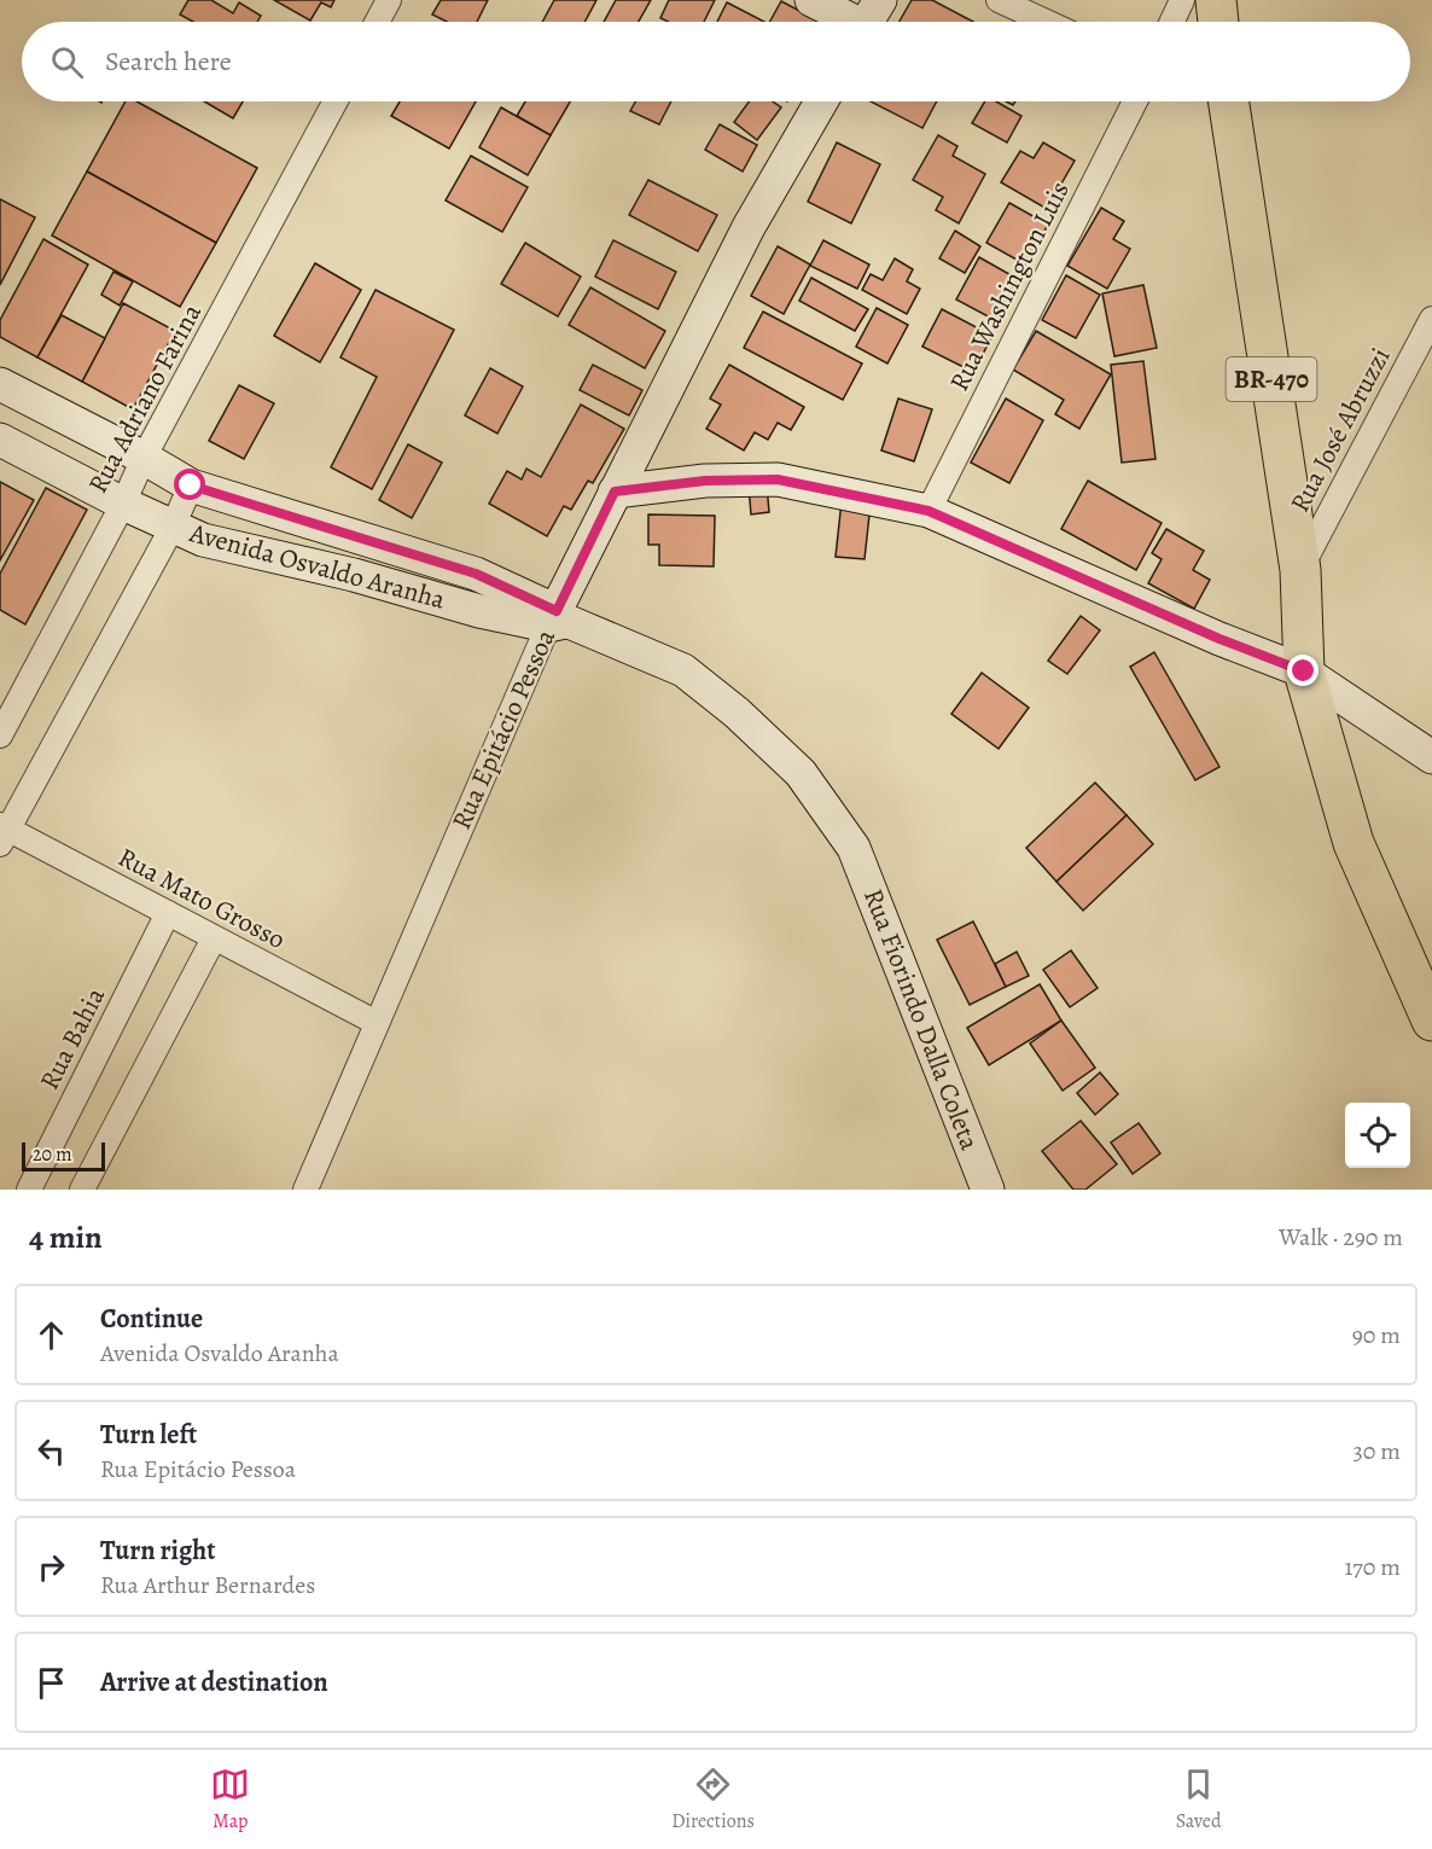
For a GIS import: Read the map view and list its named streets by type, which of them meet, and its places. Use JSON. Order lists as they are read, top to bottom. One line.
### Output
{"streets":{"highway":["BR-470"],"main road":["Avenida Osvaldo Aranha","Rua Epitácio Pessoa","Rua Fiorindo Dalla Coleta"],"street":["Rua Washington Luis","Rua Adriano Farina","Rua José Abruzzi","Rua Mato Grosso","Rua Bahia"]},"crossings":[["BR-470","Rua José Abruzzi"],["Rua Adriano Farina","Avenida Osvaldo Aranha"],["Avenida Osvaldo Aranha","Rua Epitácio Pessoa"],["Avenida Osvaldo Aranha","Rua Fiorindo Dalla Coleta"],["Rua Epitácio Pessoa","Rua Mato Grosso"],["Rua Mato Grosso","Rua Bahia"]],"scale_bar":"20 m","page":{"search":"Search here","scale":"20 m","heading":["4 min","Walk · 290 m"],"list":[["Continue","Avenida Osvaldo Aranha","90 m"],["Turn left","Rua Epitácio Pessoa","30 m"],["Turn right","Rua Arthur Bernardes","170 m"],"Arrive at destination"],"nav":["Map","Directions","Saved"]}}
